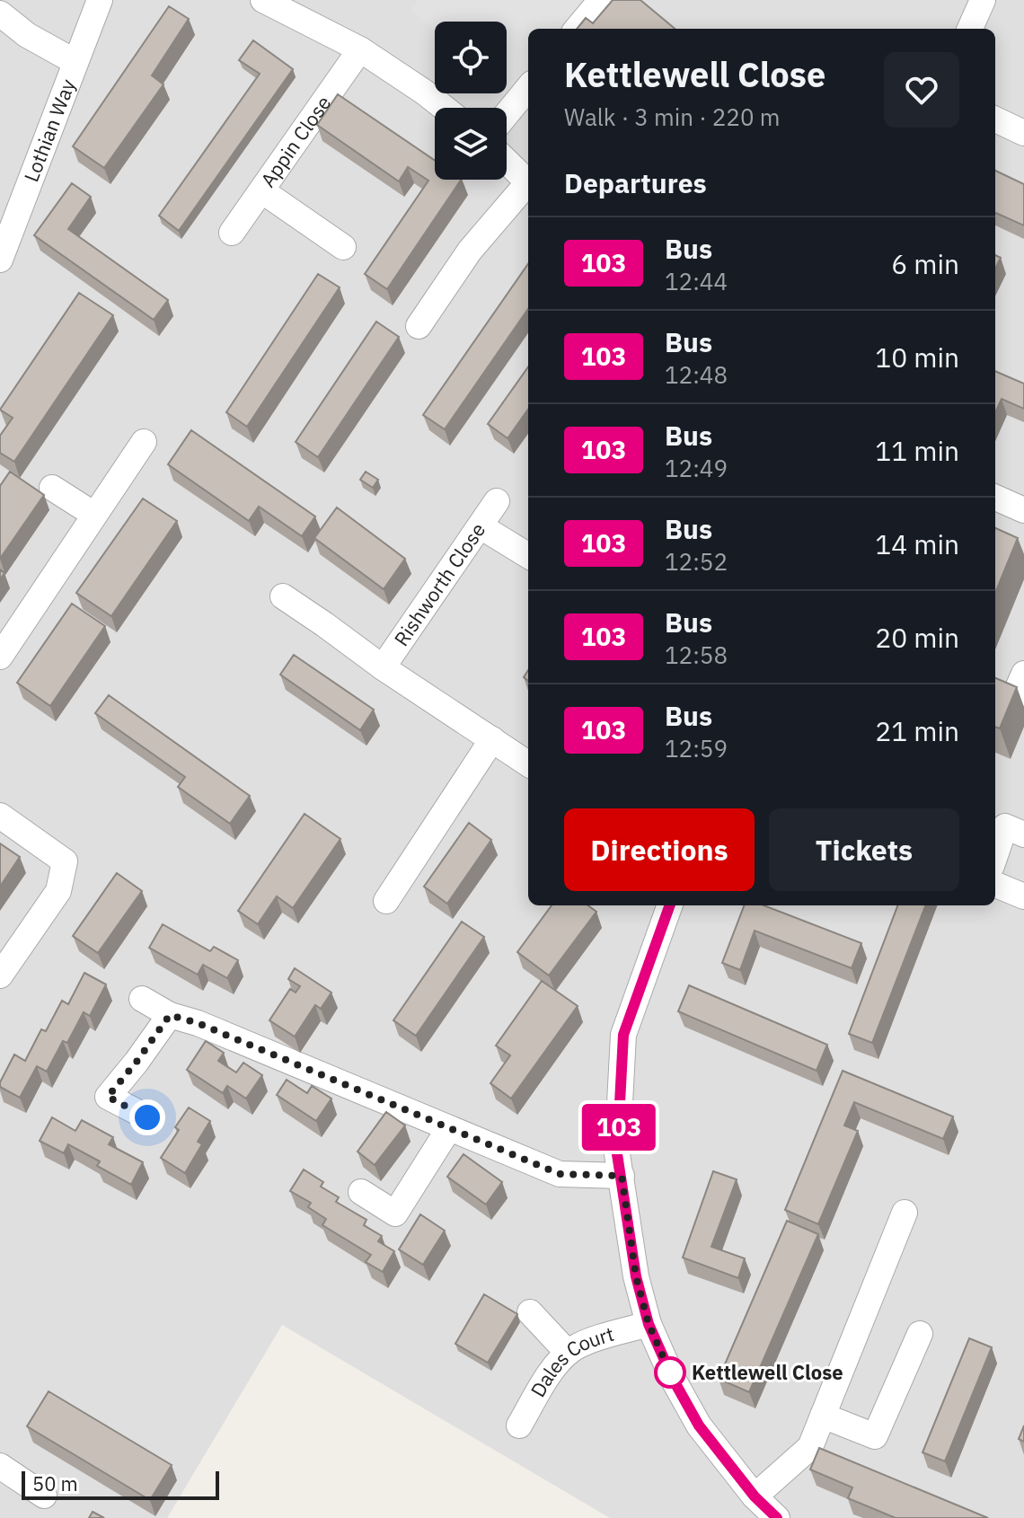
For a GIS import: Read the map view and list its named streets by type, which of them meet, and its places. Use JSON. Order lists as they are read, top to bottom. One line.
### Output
{"streets":{"street":["Lothian Way","Appin Close","Rishworth Close","Dales Court"]},"places":["Kettlewell Close"],"lines":["bus line 103"],"scale_bar":"50 m","page":{"on_map":"103","heading":[["Kettlewell Close","Walk · 3 min · 220 m"],"Departures"],"list":[{"mark":"103","name":"Bus","note":"12:44","value":"6 min"},{"mark":"103","name":"Bus","note":"12:48","value":"10 min"},{"mark":"103","name":"Bus","note":"12:49","value":"11 min"},{"mark":"103","name":"Bus","note":"12:52","value":"14 min"},{"mark":"103","name":"Bus","note":"12:58","value":"20 min"},{"mark":"103","name":"Bus","note":"12:59","value":"21 min"}],"buttons":["Directions","Tickets"],"scale":"50 m"}}
